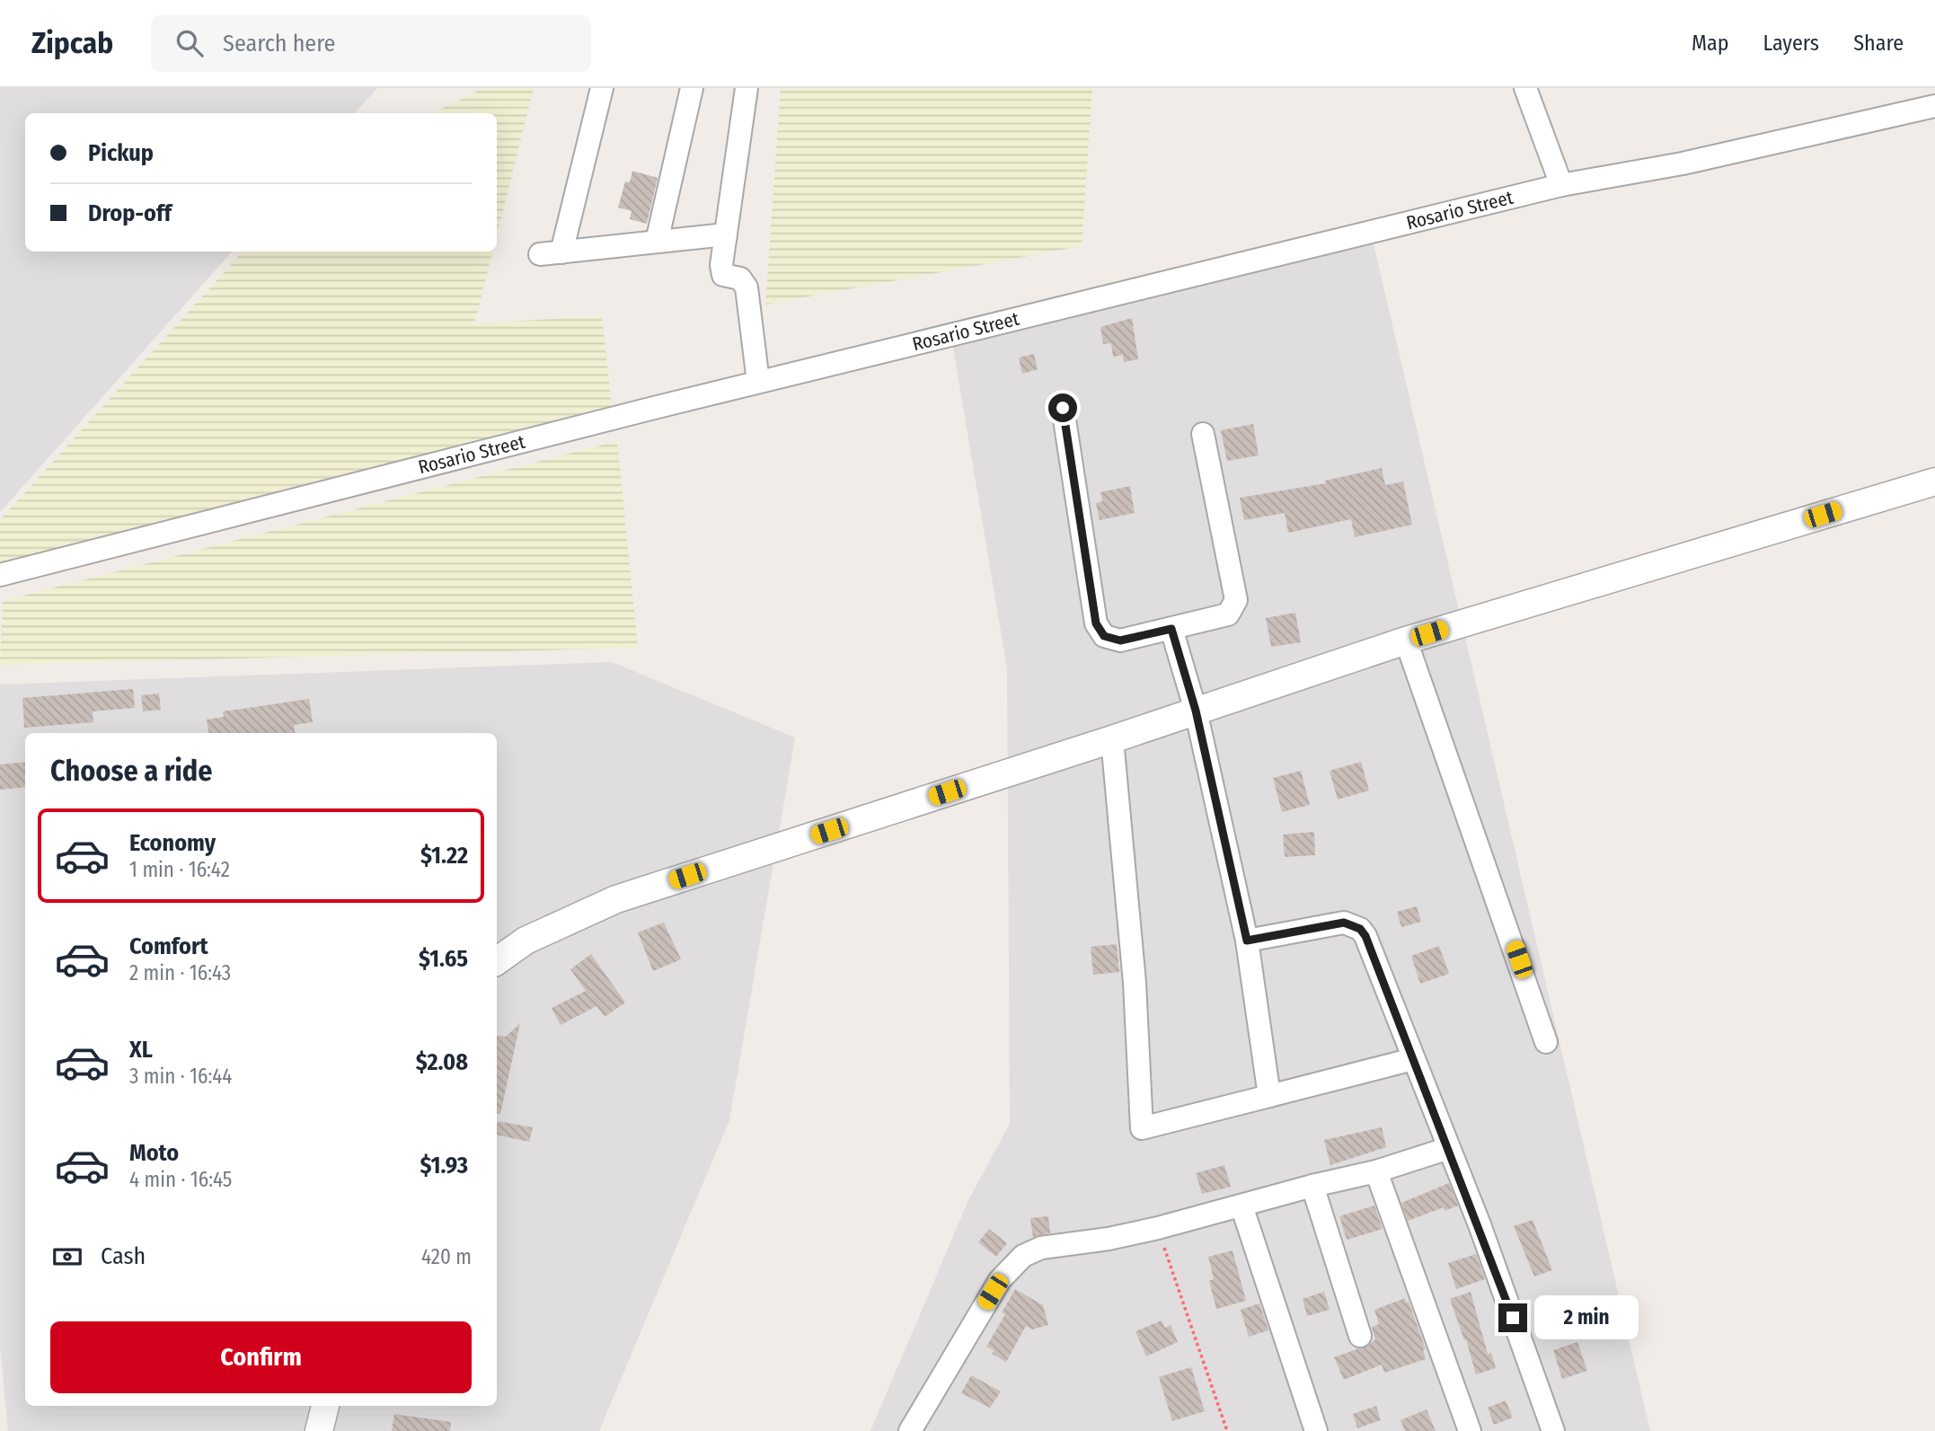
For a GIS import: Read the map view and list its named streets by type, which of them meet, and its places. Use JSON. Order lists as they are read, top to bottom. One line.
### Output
{"streets":{"street":["Rosario Street"]},"page":{"header":"Zipcab","search":"Search here","nav":["Map","Layers","Share"],"banner":["Pickup","Drop-off"],"heading":"Choose a ride","list":[{"name":"Economy","note":"1 min · 16:42","value":"$1.22"},{"name":"Comfort","note":"2 min · 16:43","value":"$1.65"},{"name":"XL","note":"3 min · 16:44","value":"$2.08"},{"name":"Moto","note":"4 min · 16:45","value":"$1.93"}],"pay":["Cash","420 m"],"bubble":"2 min","buttons":"Confirm"}}
